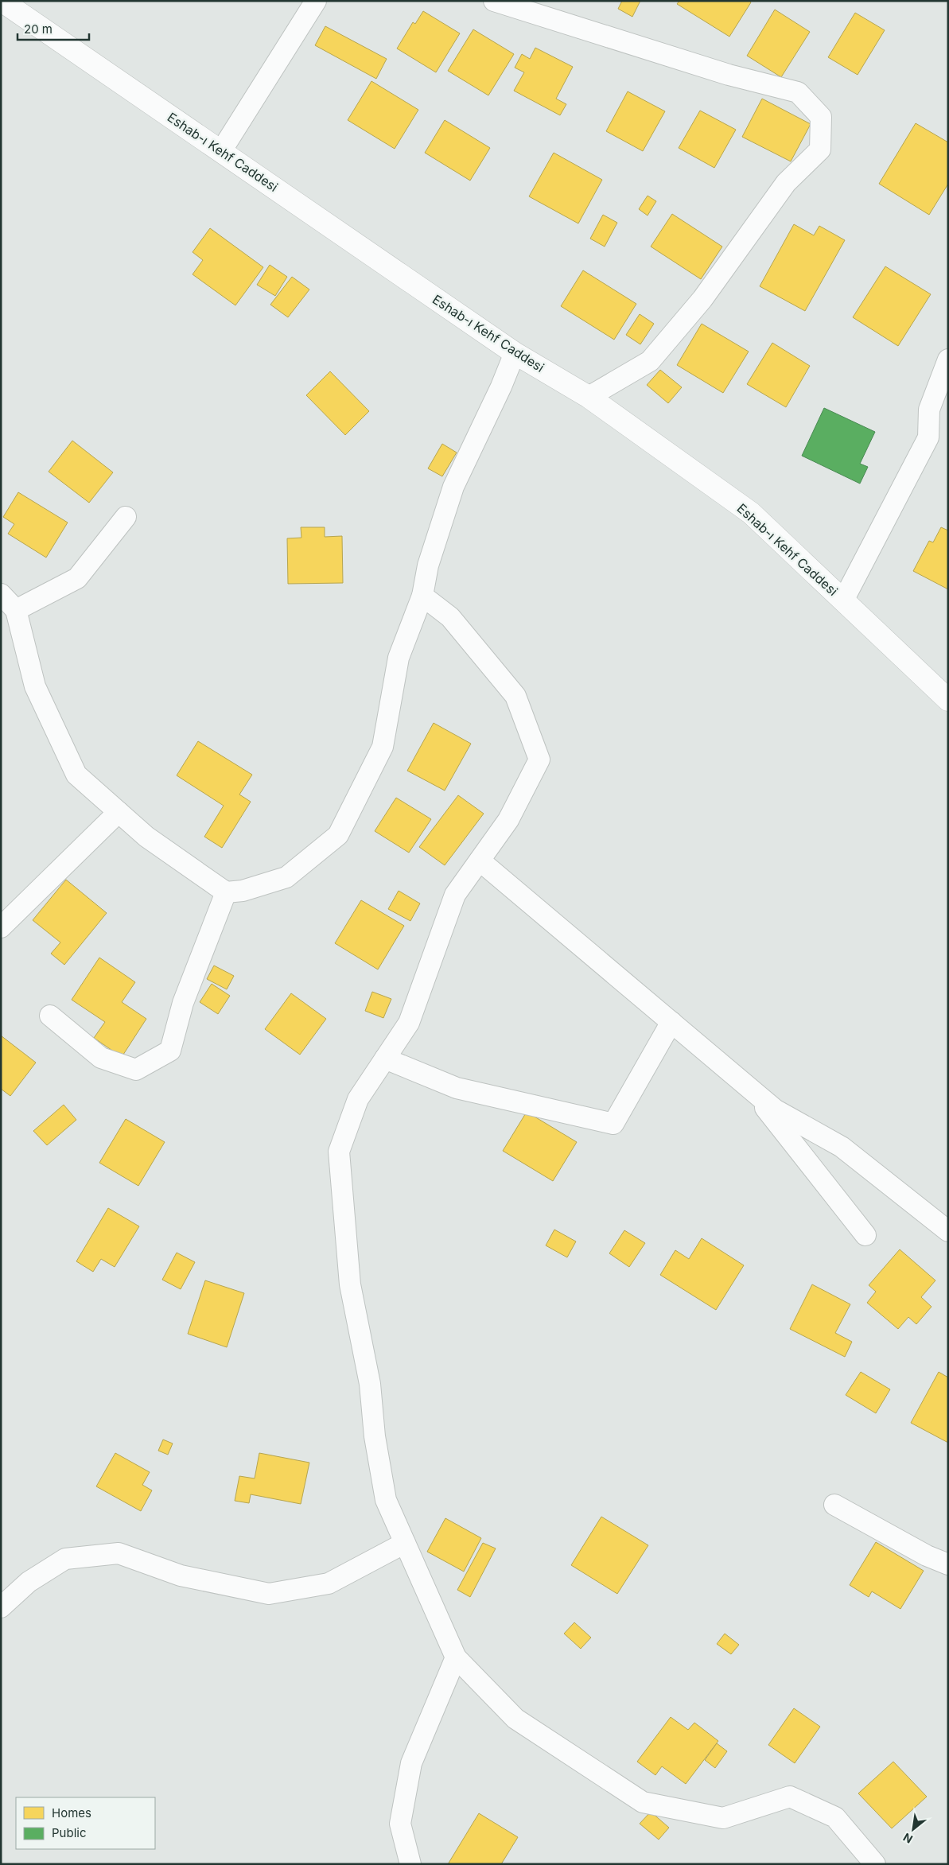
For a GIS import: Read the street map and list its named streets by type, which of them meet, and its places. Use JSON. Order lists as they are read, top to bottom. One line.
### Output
{"streets":{"street":["Eshab-ı Kehf Caddesi"]},"legend":["Homes","Public"],"scale_bar":"20 m","north":"bottom left"}
